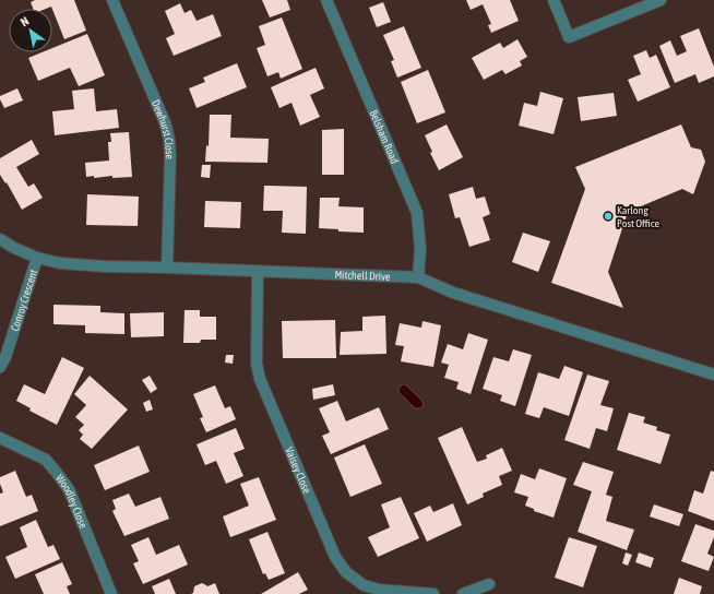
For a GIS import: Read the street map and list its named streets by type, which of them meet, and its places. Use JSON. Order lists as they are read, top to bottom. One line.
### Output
{"streets":{"street":["Dewhurst Close","Belsham Road","Mitchell Drive","Conroy Crescent","Vaisey Close","Woodley Close"]},"crossings":[["Dewhurst Close","Mitchell Drive"],["Belsham Road","Mitchell Drive"],["Mitchell Drive","Conroy Crescent"],["Mitchell Drive","Vaisey Close"]],"places":["Karlong Post Office"],"north":"top left"}
